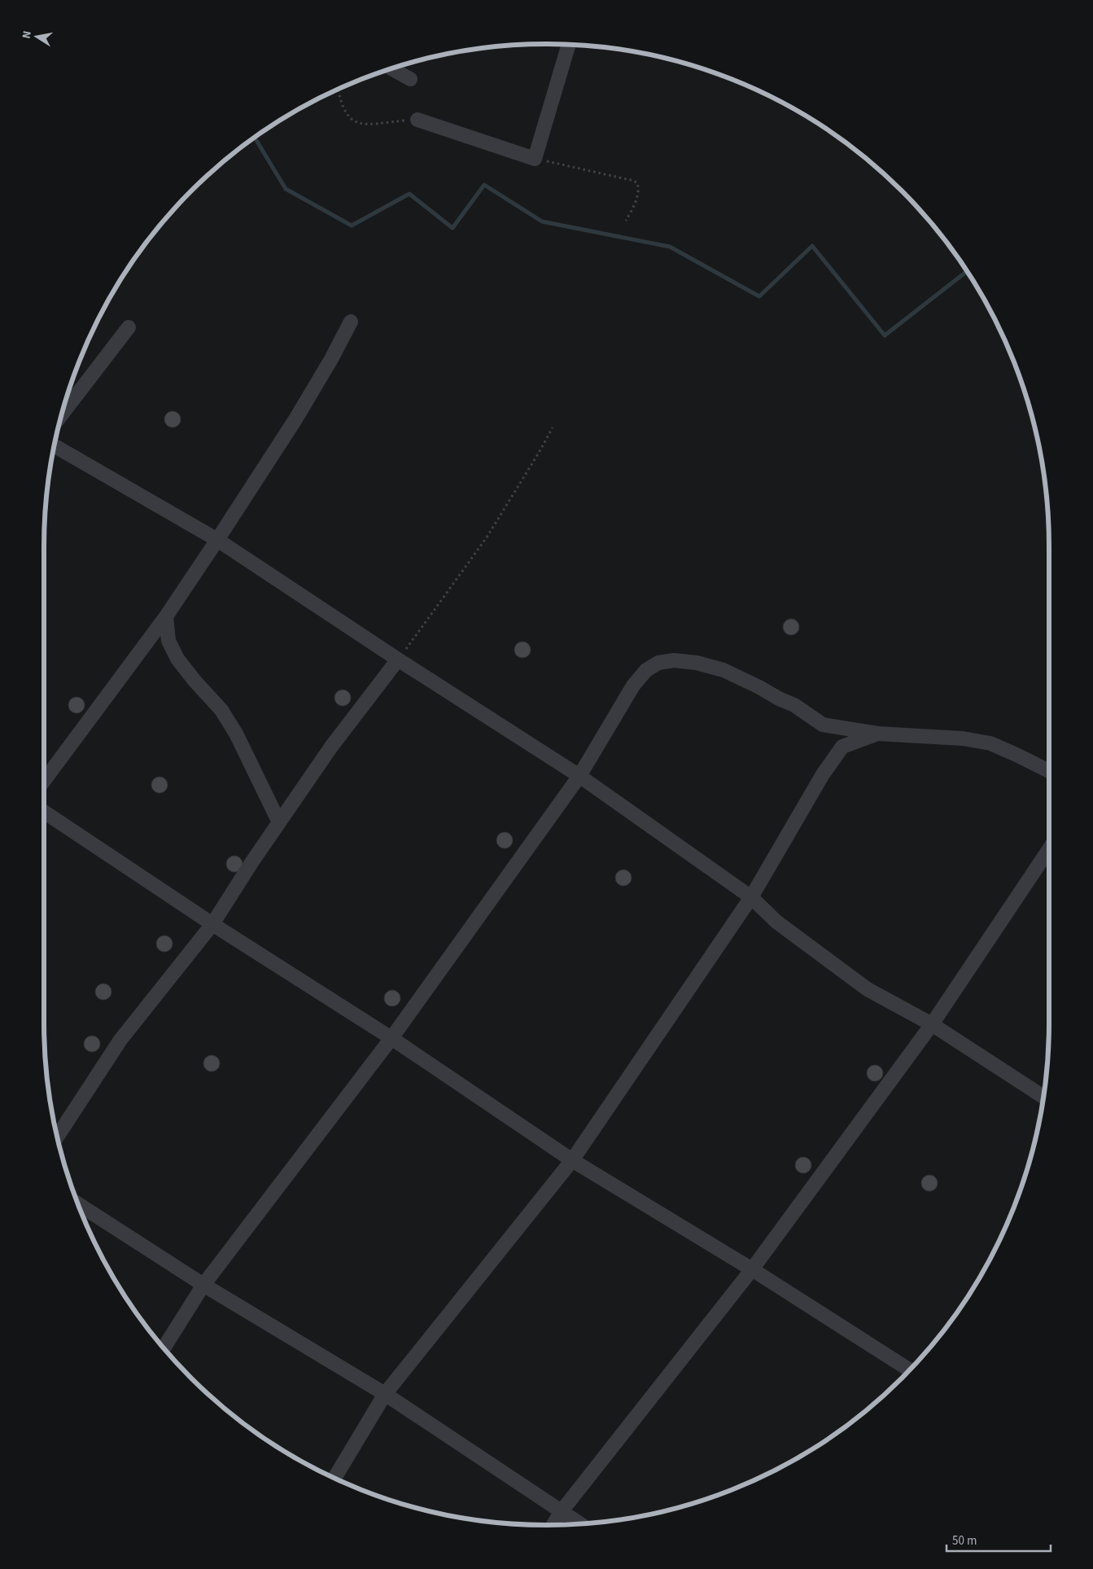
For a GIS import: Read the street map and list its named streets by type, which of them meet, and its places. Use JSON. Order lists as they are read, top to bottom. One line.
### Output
{"scale_bar":"50 m","north":"left"}
